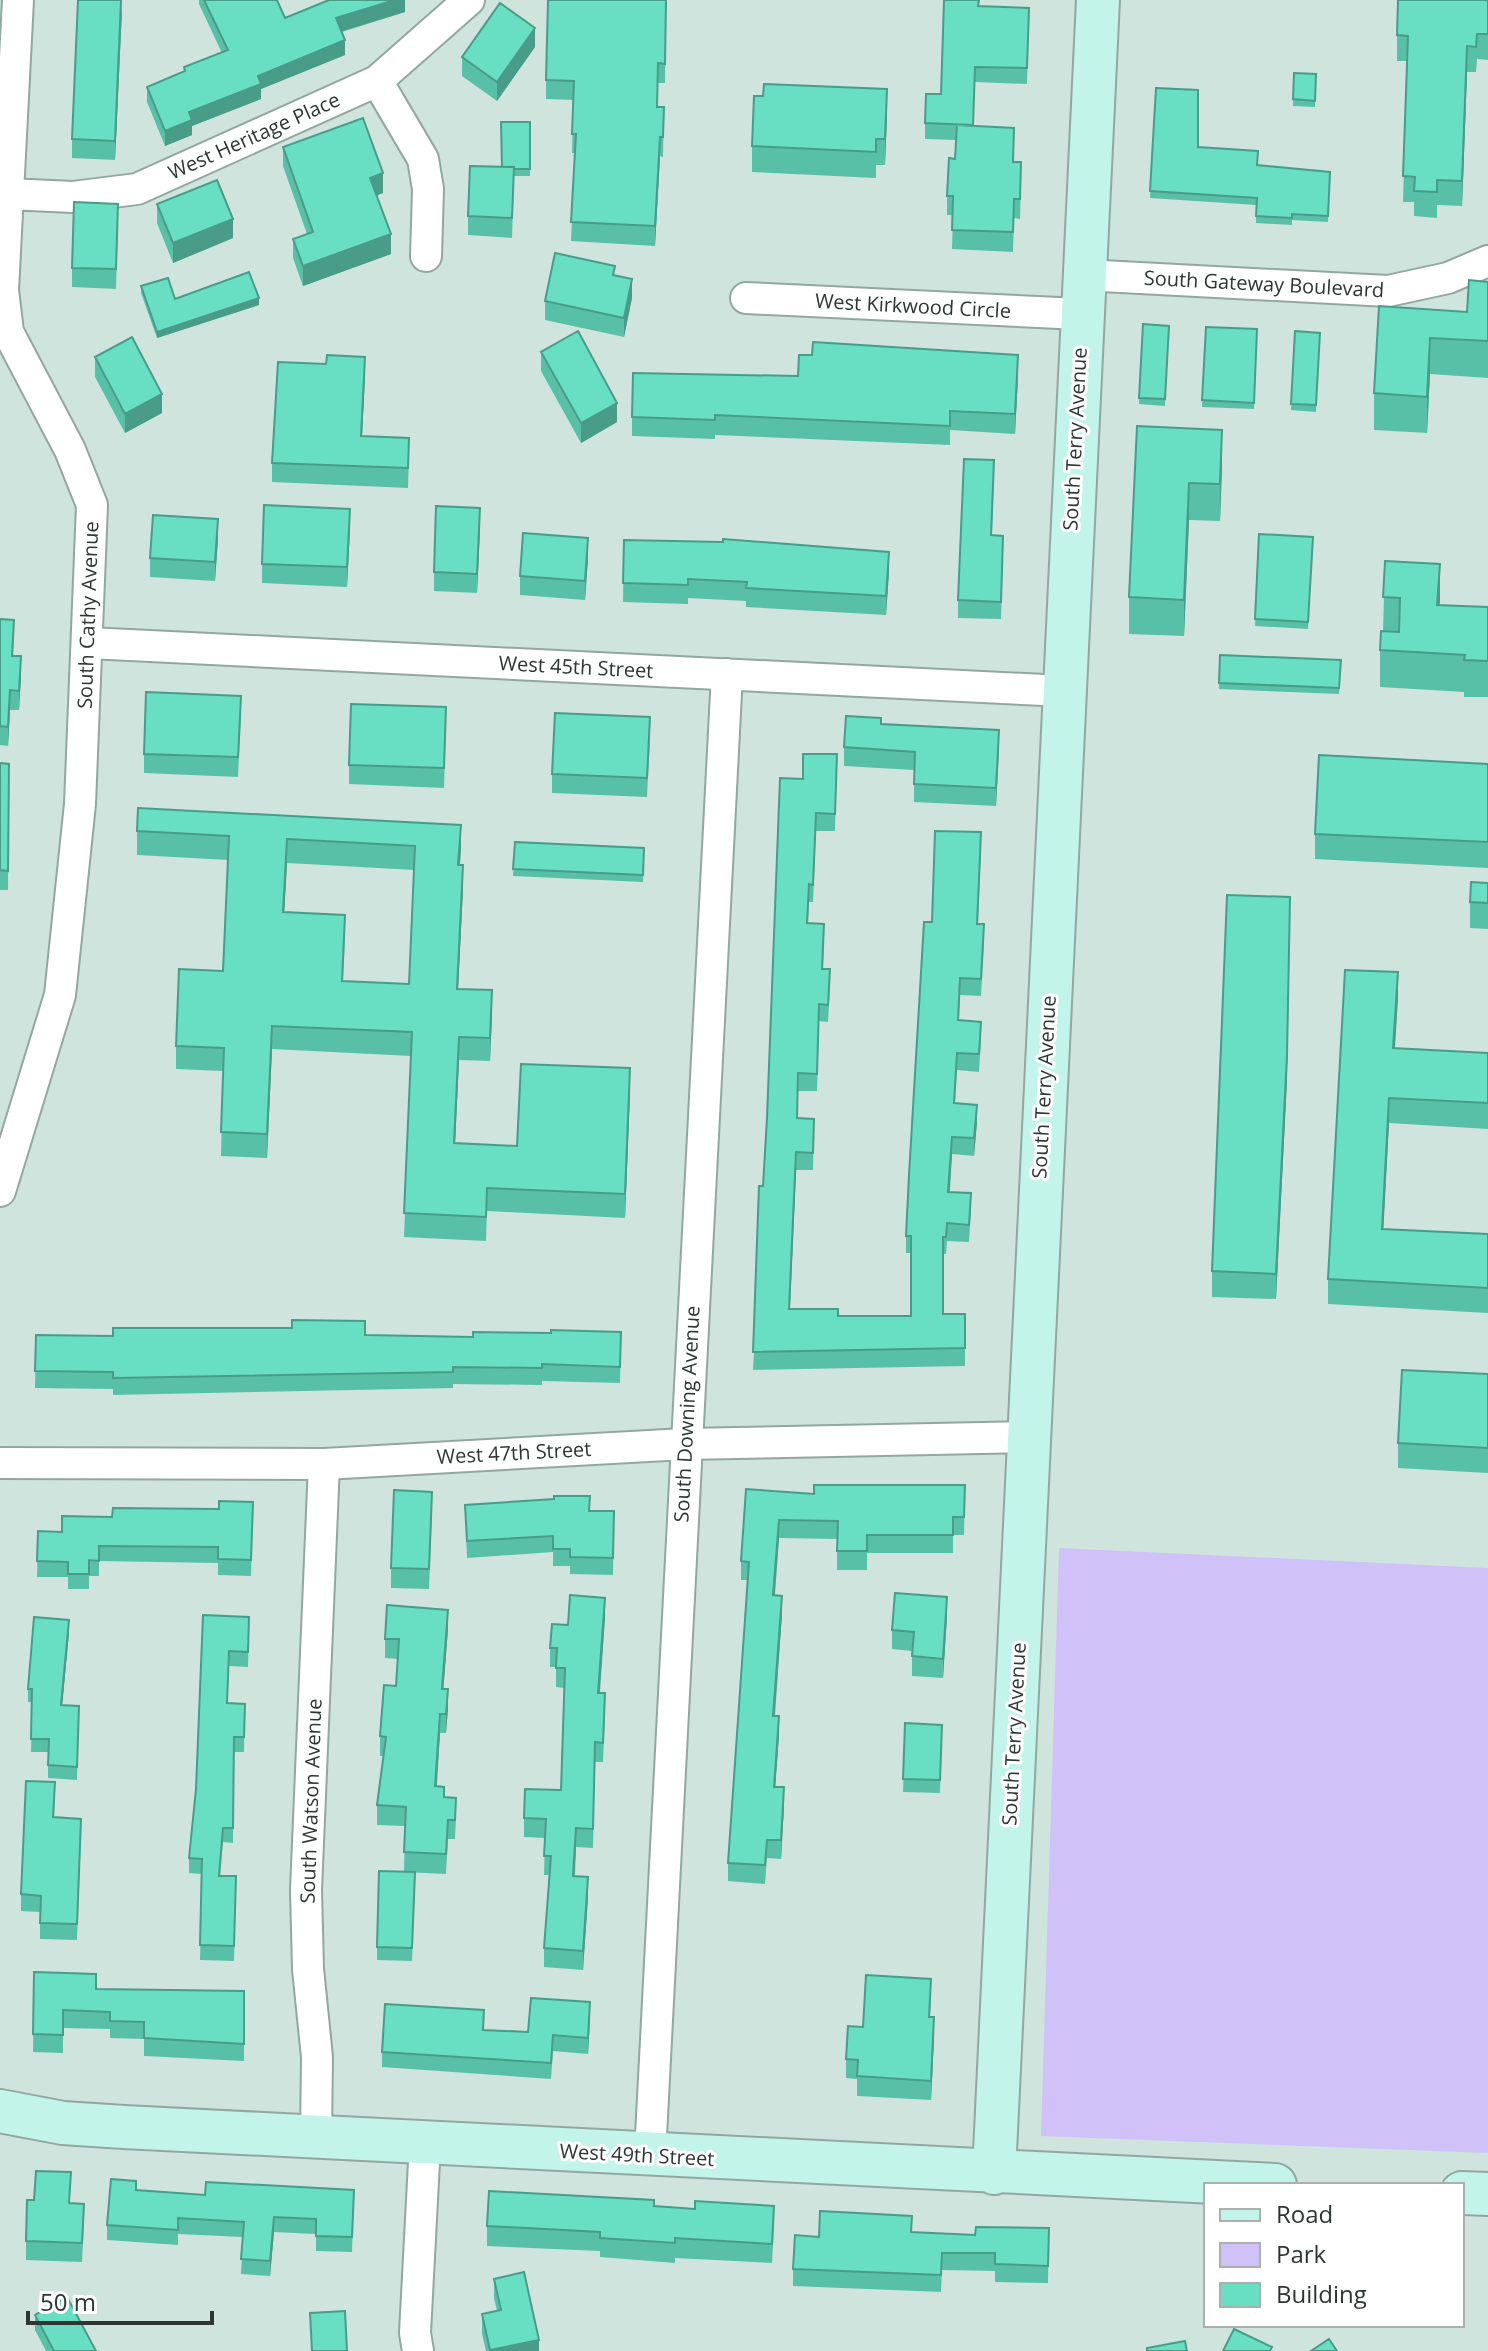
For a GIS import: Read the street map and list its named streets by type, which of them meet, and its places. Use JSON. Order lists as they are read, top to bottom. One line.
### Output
{"streets":{"street":["West Heritage Place","South Gateway Boulevard","West Kirkwood Circle","South Terry Avenue","South Cathy Avenue","West 45th Street","South Downing Avenue","West 47th Street","South Watson Avenue","West 49th Street"]},"crossings":[["West Heritage Place","South Cathy Avenue"],["South Gateway Boulevard","West Kirkwood Circle"],["South Gateway Boulevard","South Terry Avenue"],["West Kirkwood Circle","South Terry Avenue"],["South Terry Avenue","West 45th Street"],["South Terry Avenue","West 47th Street"],["South Terry Avenue","West 49th Street"],["South Cathy Avenue","West 45th Street"],["West 45th Street","South Downing Avenue"],["South Downing Avenue","West 47th Street"],["South Downing Avenue","West 49th Street"],["West 47th Street","South Watson Avenue"],["South Watson Avenue","West 49th Street"]],"legend":["Road","Park","Building"],"scale_bar":"50 m"}
